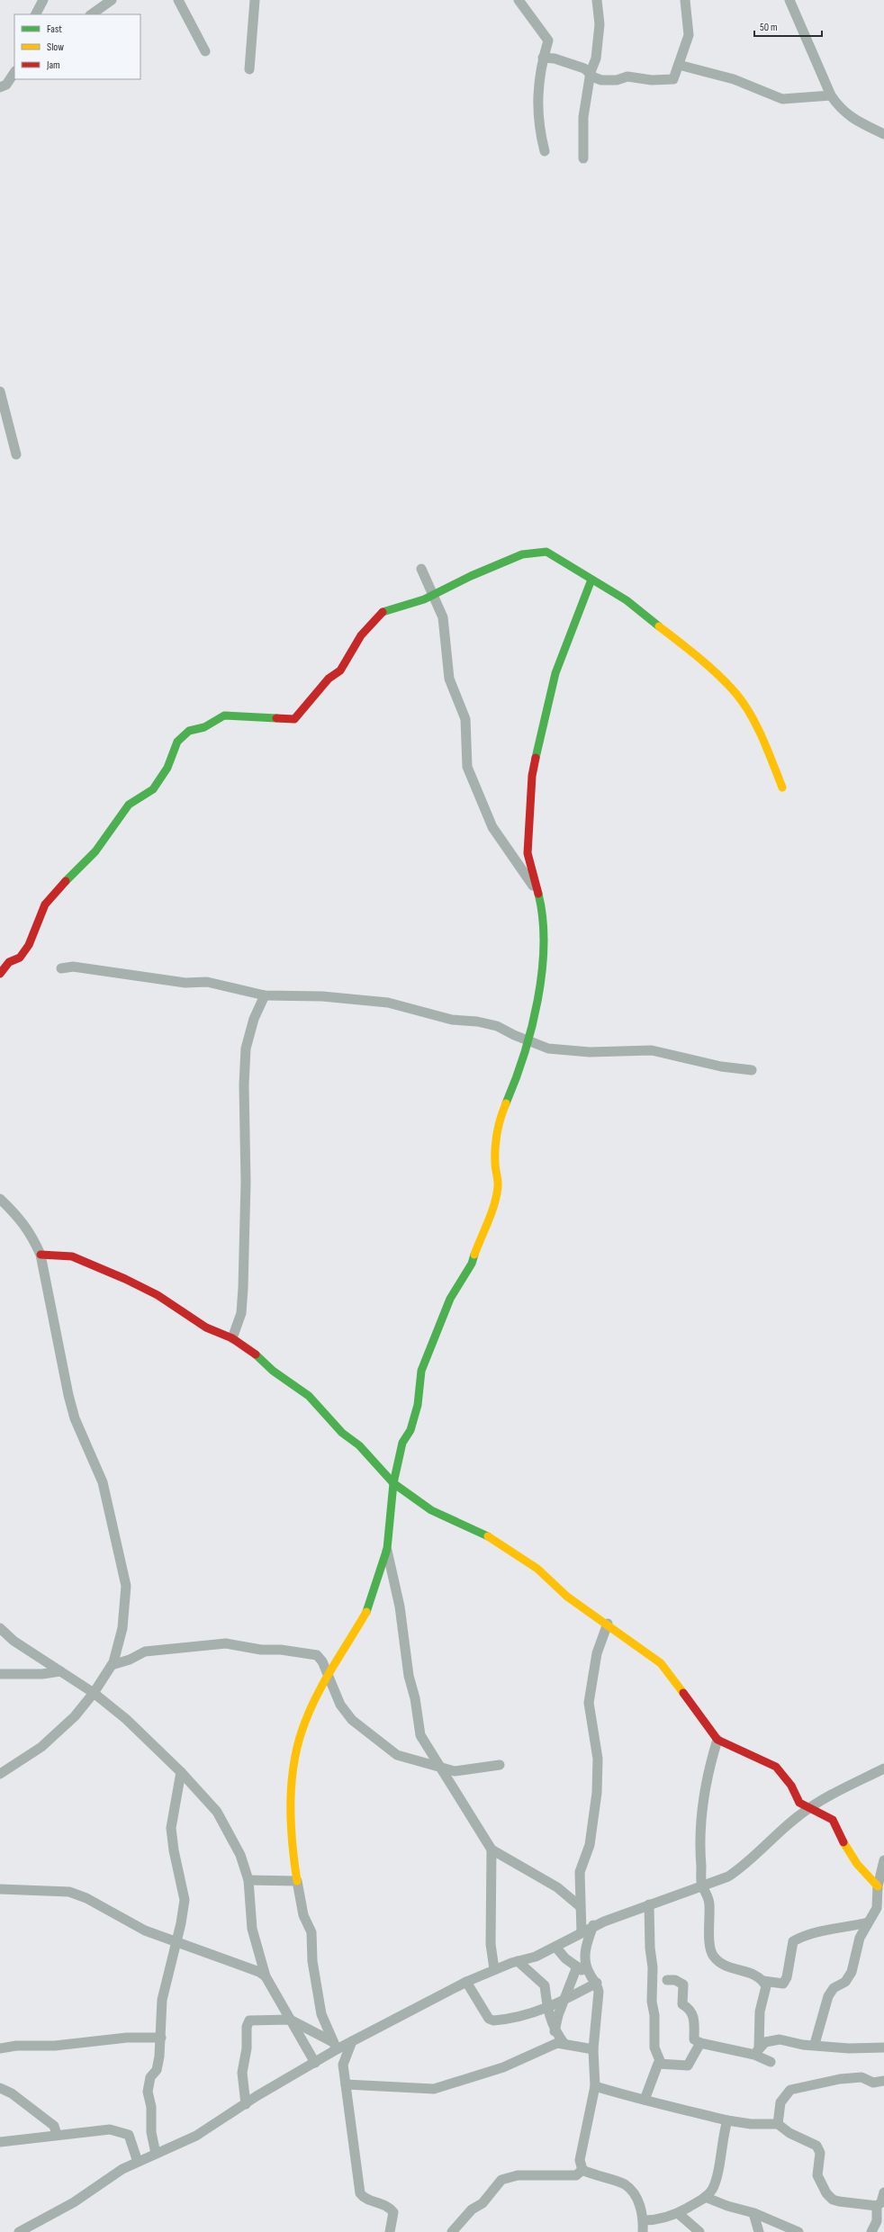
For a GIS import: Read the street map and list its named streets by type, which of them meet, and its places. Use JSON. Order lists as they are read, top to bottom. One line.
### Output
{"legend":["Fast","Slow","Jam"],"scale_bar":"50 m"}
